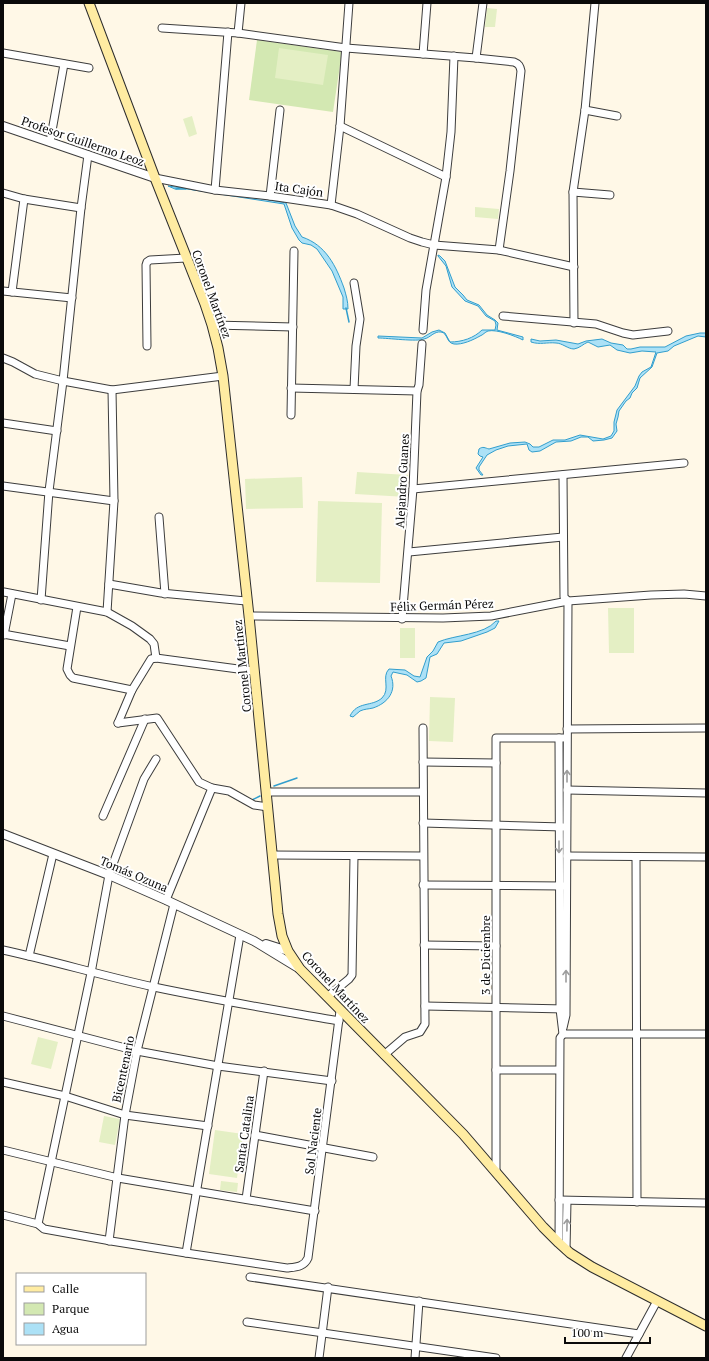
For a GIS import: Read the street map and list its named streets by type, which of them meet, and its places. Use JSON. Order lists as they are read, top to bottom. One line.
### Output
{"streets":{"main road":["Coronel Martínez"],"street":["Profesor Guillermo Leoz","Ita Cajón","Alejandro Guanes","Félix Germán Pérez","Tomás Ozuna","3 de Diciembre","Bicentenario","Santa Catalina","Sol Naciente"]},"crossings":[["Profesor Guillermo Leoz","Ita Cajón"],["Profesor Guillermo Leoz","Coronel Martínez"],["Ita Cajón","Coronel Martínez"],["Coronel Martínez","Félix Germán Pérez"],["Coronel Martínez","Tomás Ozuna"],["Coronel Martínez","3 de Diciembre"],["Coronel Martínez","Sol Naciente"],["Alejandro Guanes","Félix Germán Pérez"],["Tomás Ozuna","Bicentenario"]],"legend":["Calle","Parque","Agua"],"scale_bar":"100 m"}
